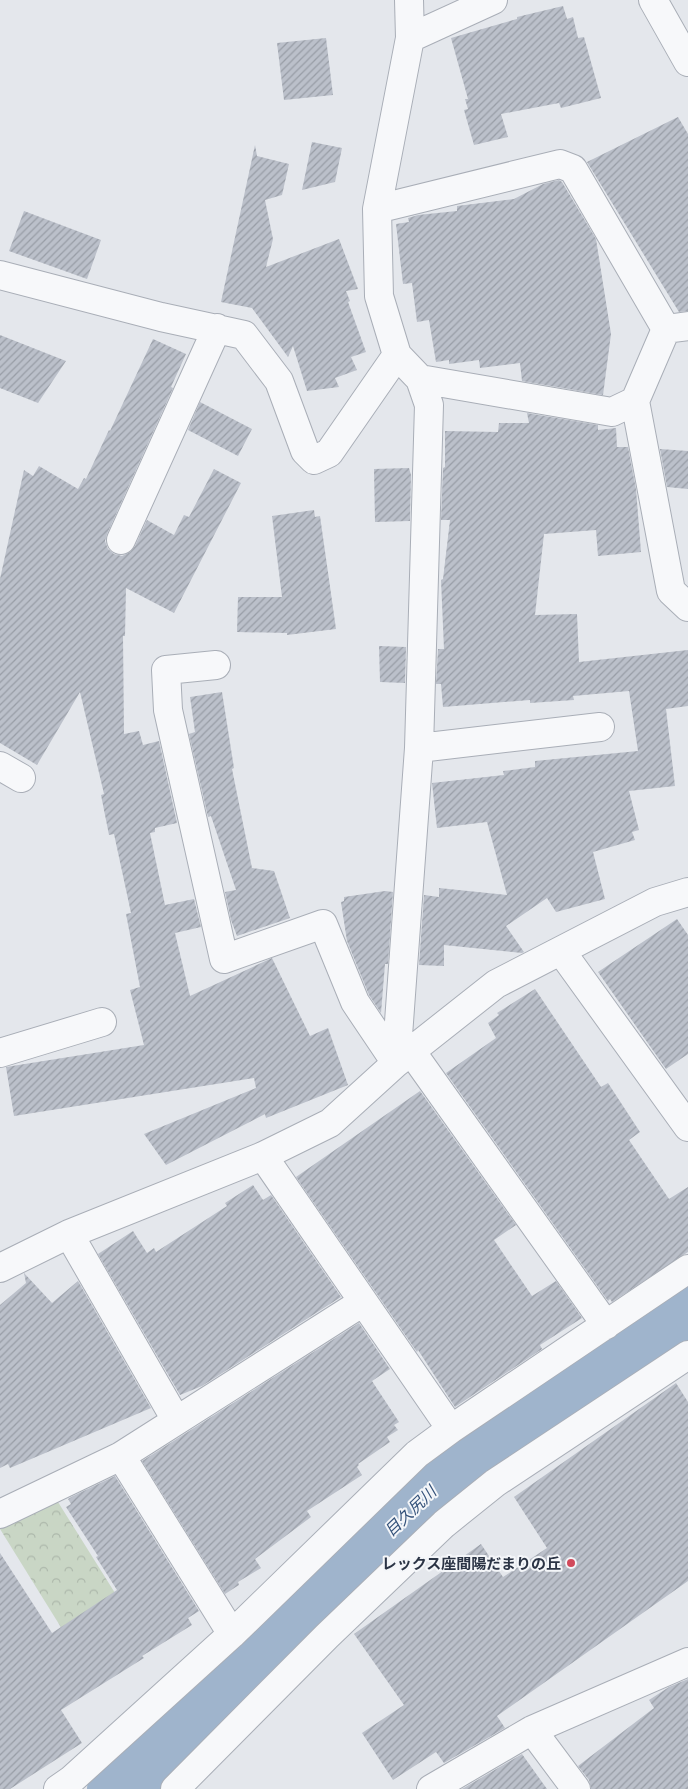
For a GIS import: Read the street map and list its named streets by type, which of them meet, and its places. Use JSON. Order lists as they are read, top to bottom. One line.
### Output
{"water":["目久尻川"],"places":["レックス座間陽だまりの丘"]}
